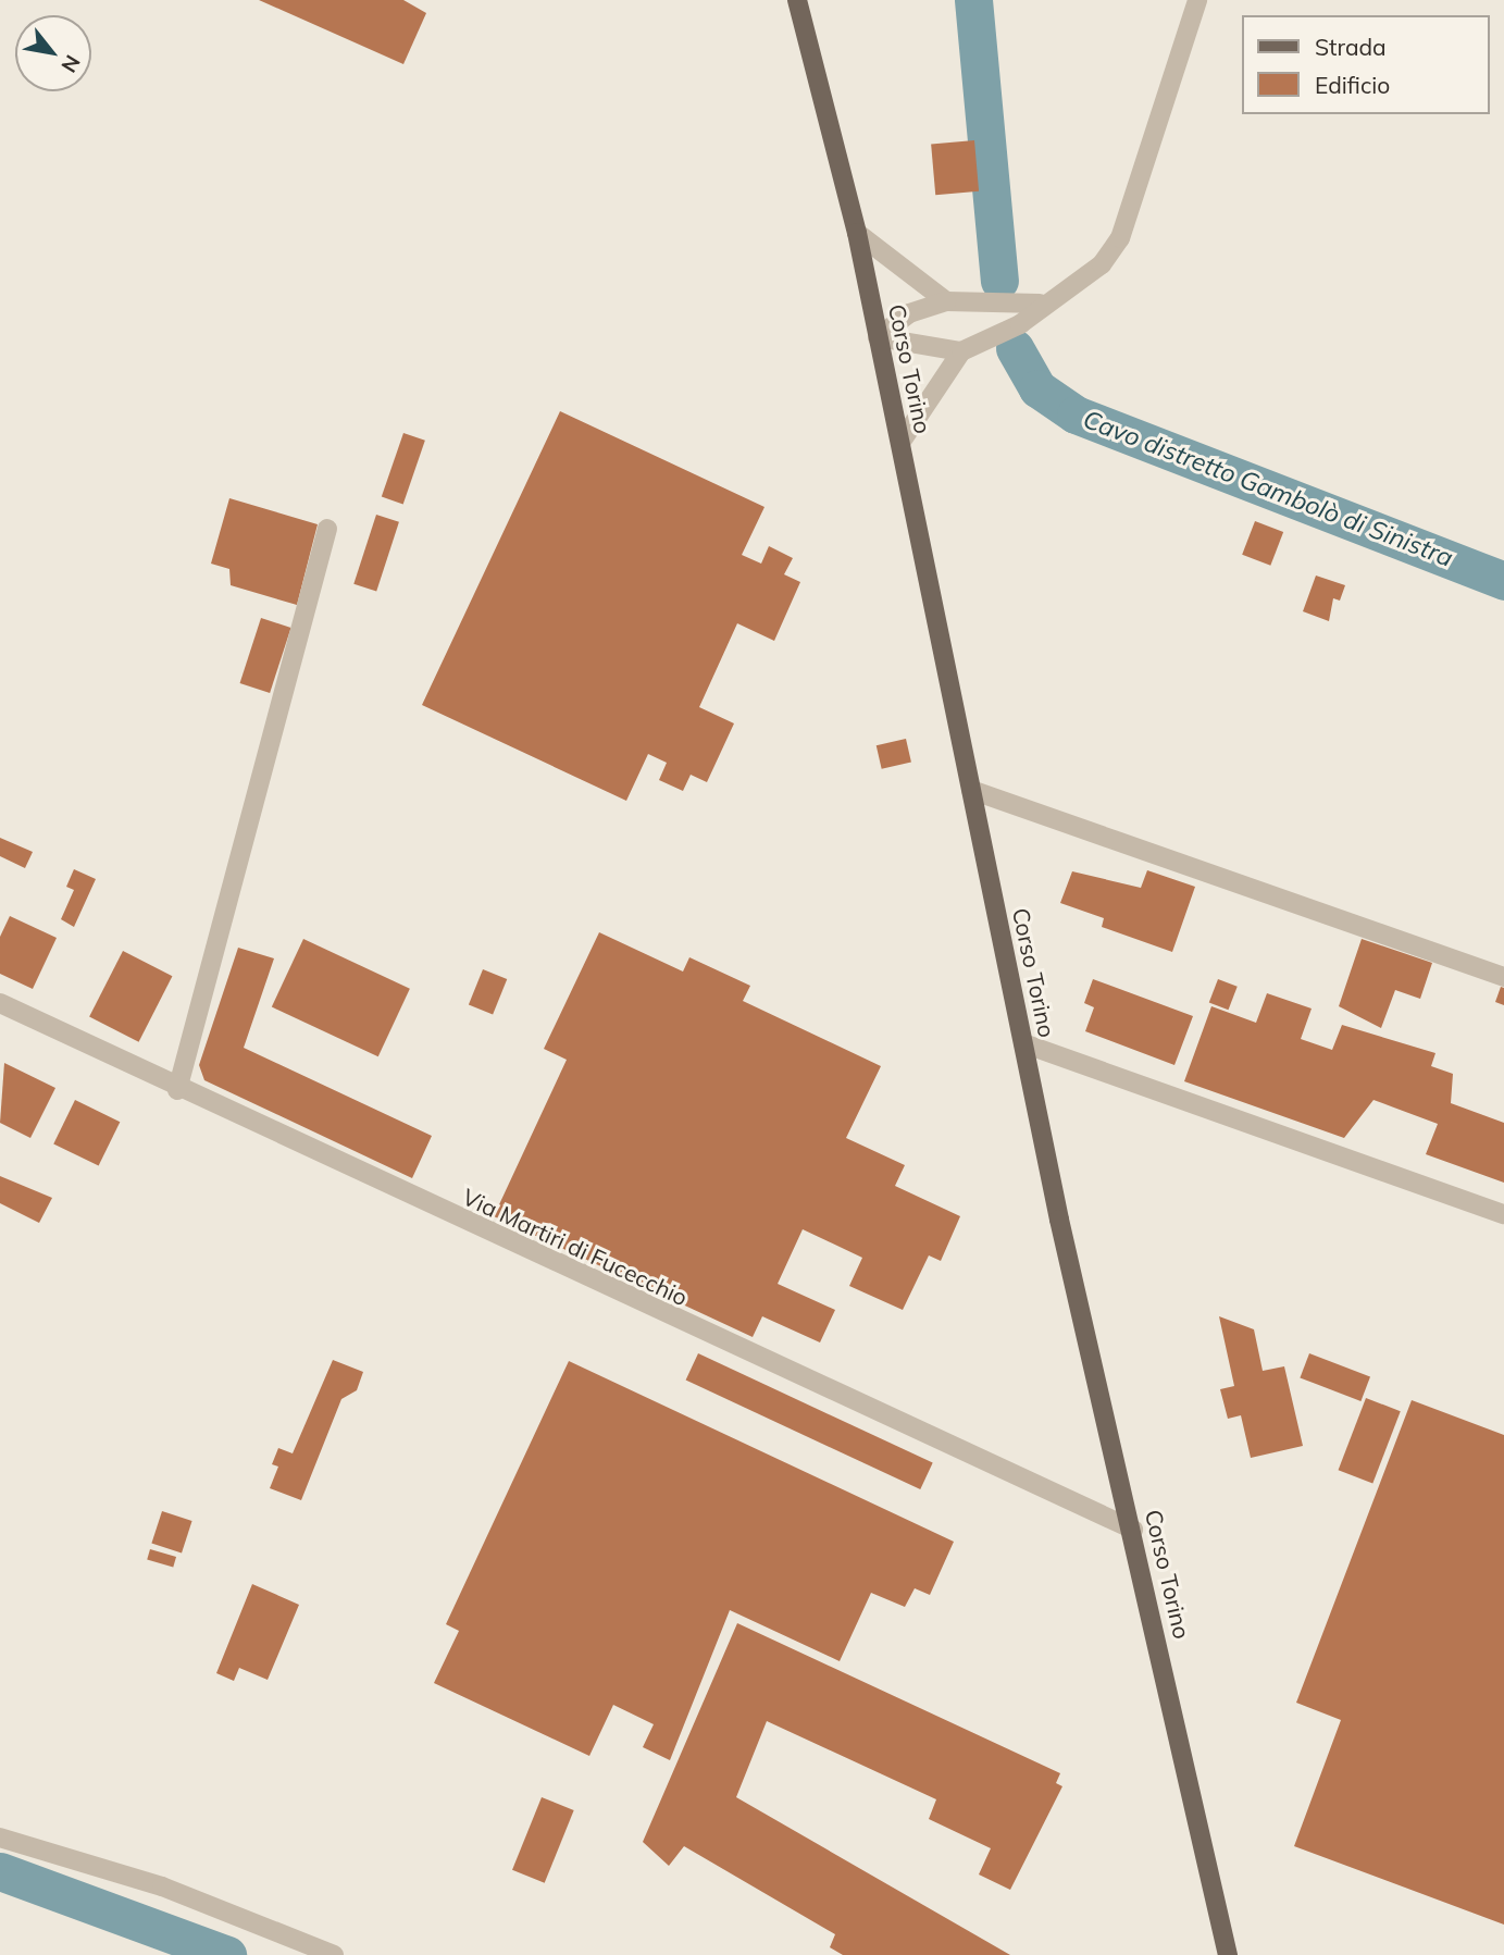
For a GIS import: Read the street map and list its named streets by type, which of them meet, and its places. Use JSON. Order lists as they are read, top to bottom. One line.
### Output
{"streets":{"main road":["Corso Torino"],"street":["Via Martiri di Fucecchio"]},"crossings":[["Corso Torino","Via Martiri di Fucecchio"]],"water":["Cavo distretto Gambolò di Sinistra"],"legend":["Strada","Edificio"],"north":"bottom right"}
